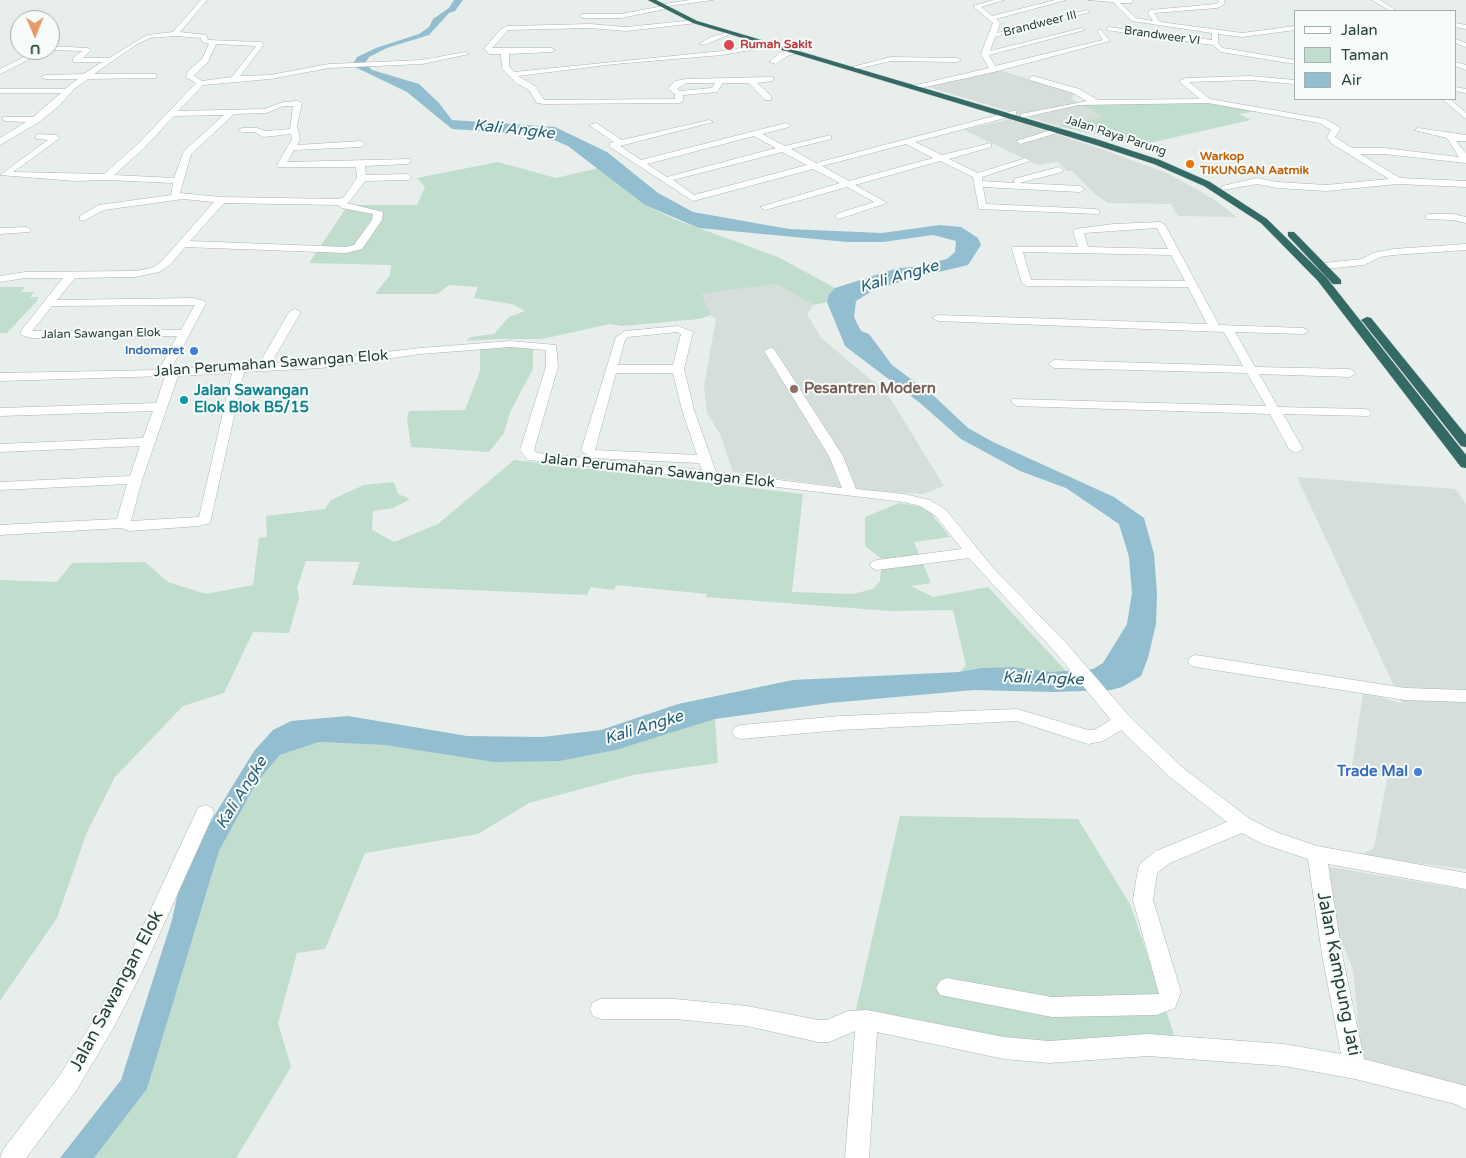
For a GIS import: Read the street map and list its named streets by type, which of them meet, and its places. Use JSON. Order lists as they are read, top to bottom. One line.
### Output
{"streets":{"highway":["Jalan Raya Parung"],"street":["Brandweer III","Brandweer VI","Jalan Sawangan Elok","Jalan Perumahan Sawangan Elok","Jalan Kampung Jati"]},"crossings":[["Jalan Sawangan Elok","Jalan Perumahan Sawangan Elok"],["Jalan Perumahan Sawangan Elok","Jalan Kampung Jati"]],"water":["Kali Angke"],"places":["Rumah Sakit","Warkop TIKUNGAN Aatmik","Indomaret","Pesantren Modern","Jalan Sawangan Elok Blok B5/15","Trade Mal"],"legend":["Jalan","Taman","Air"],"north":"bottom"}
